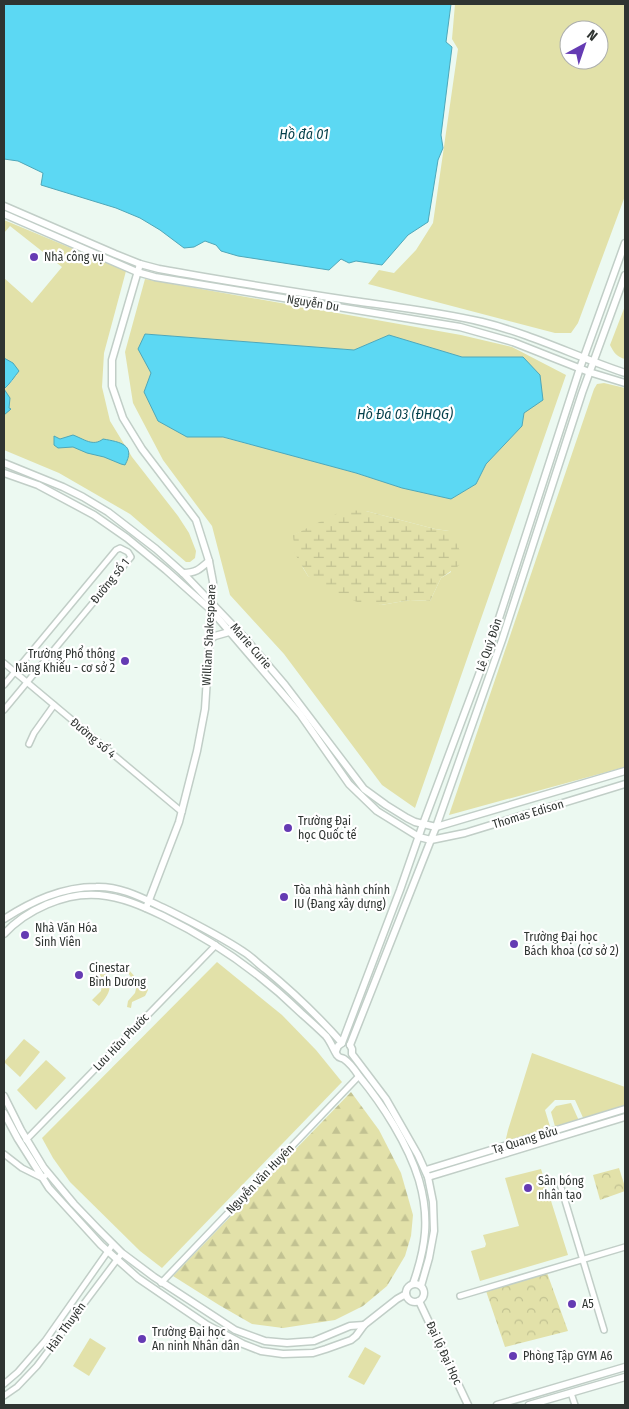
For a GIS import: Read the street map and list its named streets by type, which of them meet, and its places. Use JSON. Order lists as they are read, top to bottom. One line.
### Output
{"streets":{"street":["Nguyễn Du","Đường số 1","William Shakespeare","Lê Quý Đôn","Marie Curie","Đường số 4","Thomas Edison","Lưu Hữu Phước","Tạ Quang Bửu","Nguyễn Văn Huyên","Hàn Thuyên","Đại lộ Đại Học"]},"crossings":[["Nguyễn Du","William Shakespeare"],["Nguyễn Du","Lê Quý Đôn"],["Đường số 1","Đường số 4"],["William Shakespeare","Marie Curie"],["William Shakespeare","Đường số 4"],["Lê Quý Đôn","Marie Curie"],["Lê Quý Đôn","Thomas Edison"],["Marie Curie","Thomas Edison"]],"water":["Hồ đá 01","Hồ Đá 03 (ĐHQG)"],"places":["Nhà công vụ","Trường Phổ thông Năng Khiếu - cơ sở 2","Trường Đại học Quốc tế","Tòa nhà hành chính IU (Đang xây dựng)","Nhà Văn Hóa Sinh Viên","Trường Đại học Bách khoa (cơ sở 2)","Cinestar Bình Dương","Sân bóng nhân tạo","A5","Trường Đại học An ninh Nhân dân","Phòng Tập GYM A6"],"north":"top right"}
